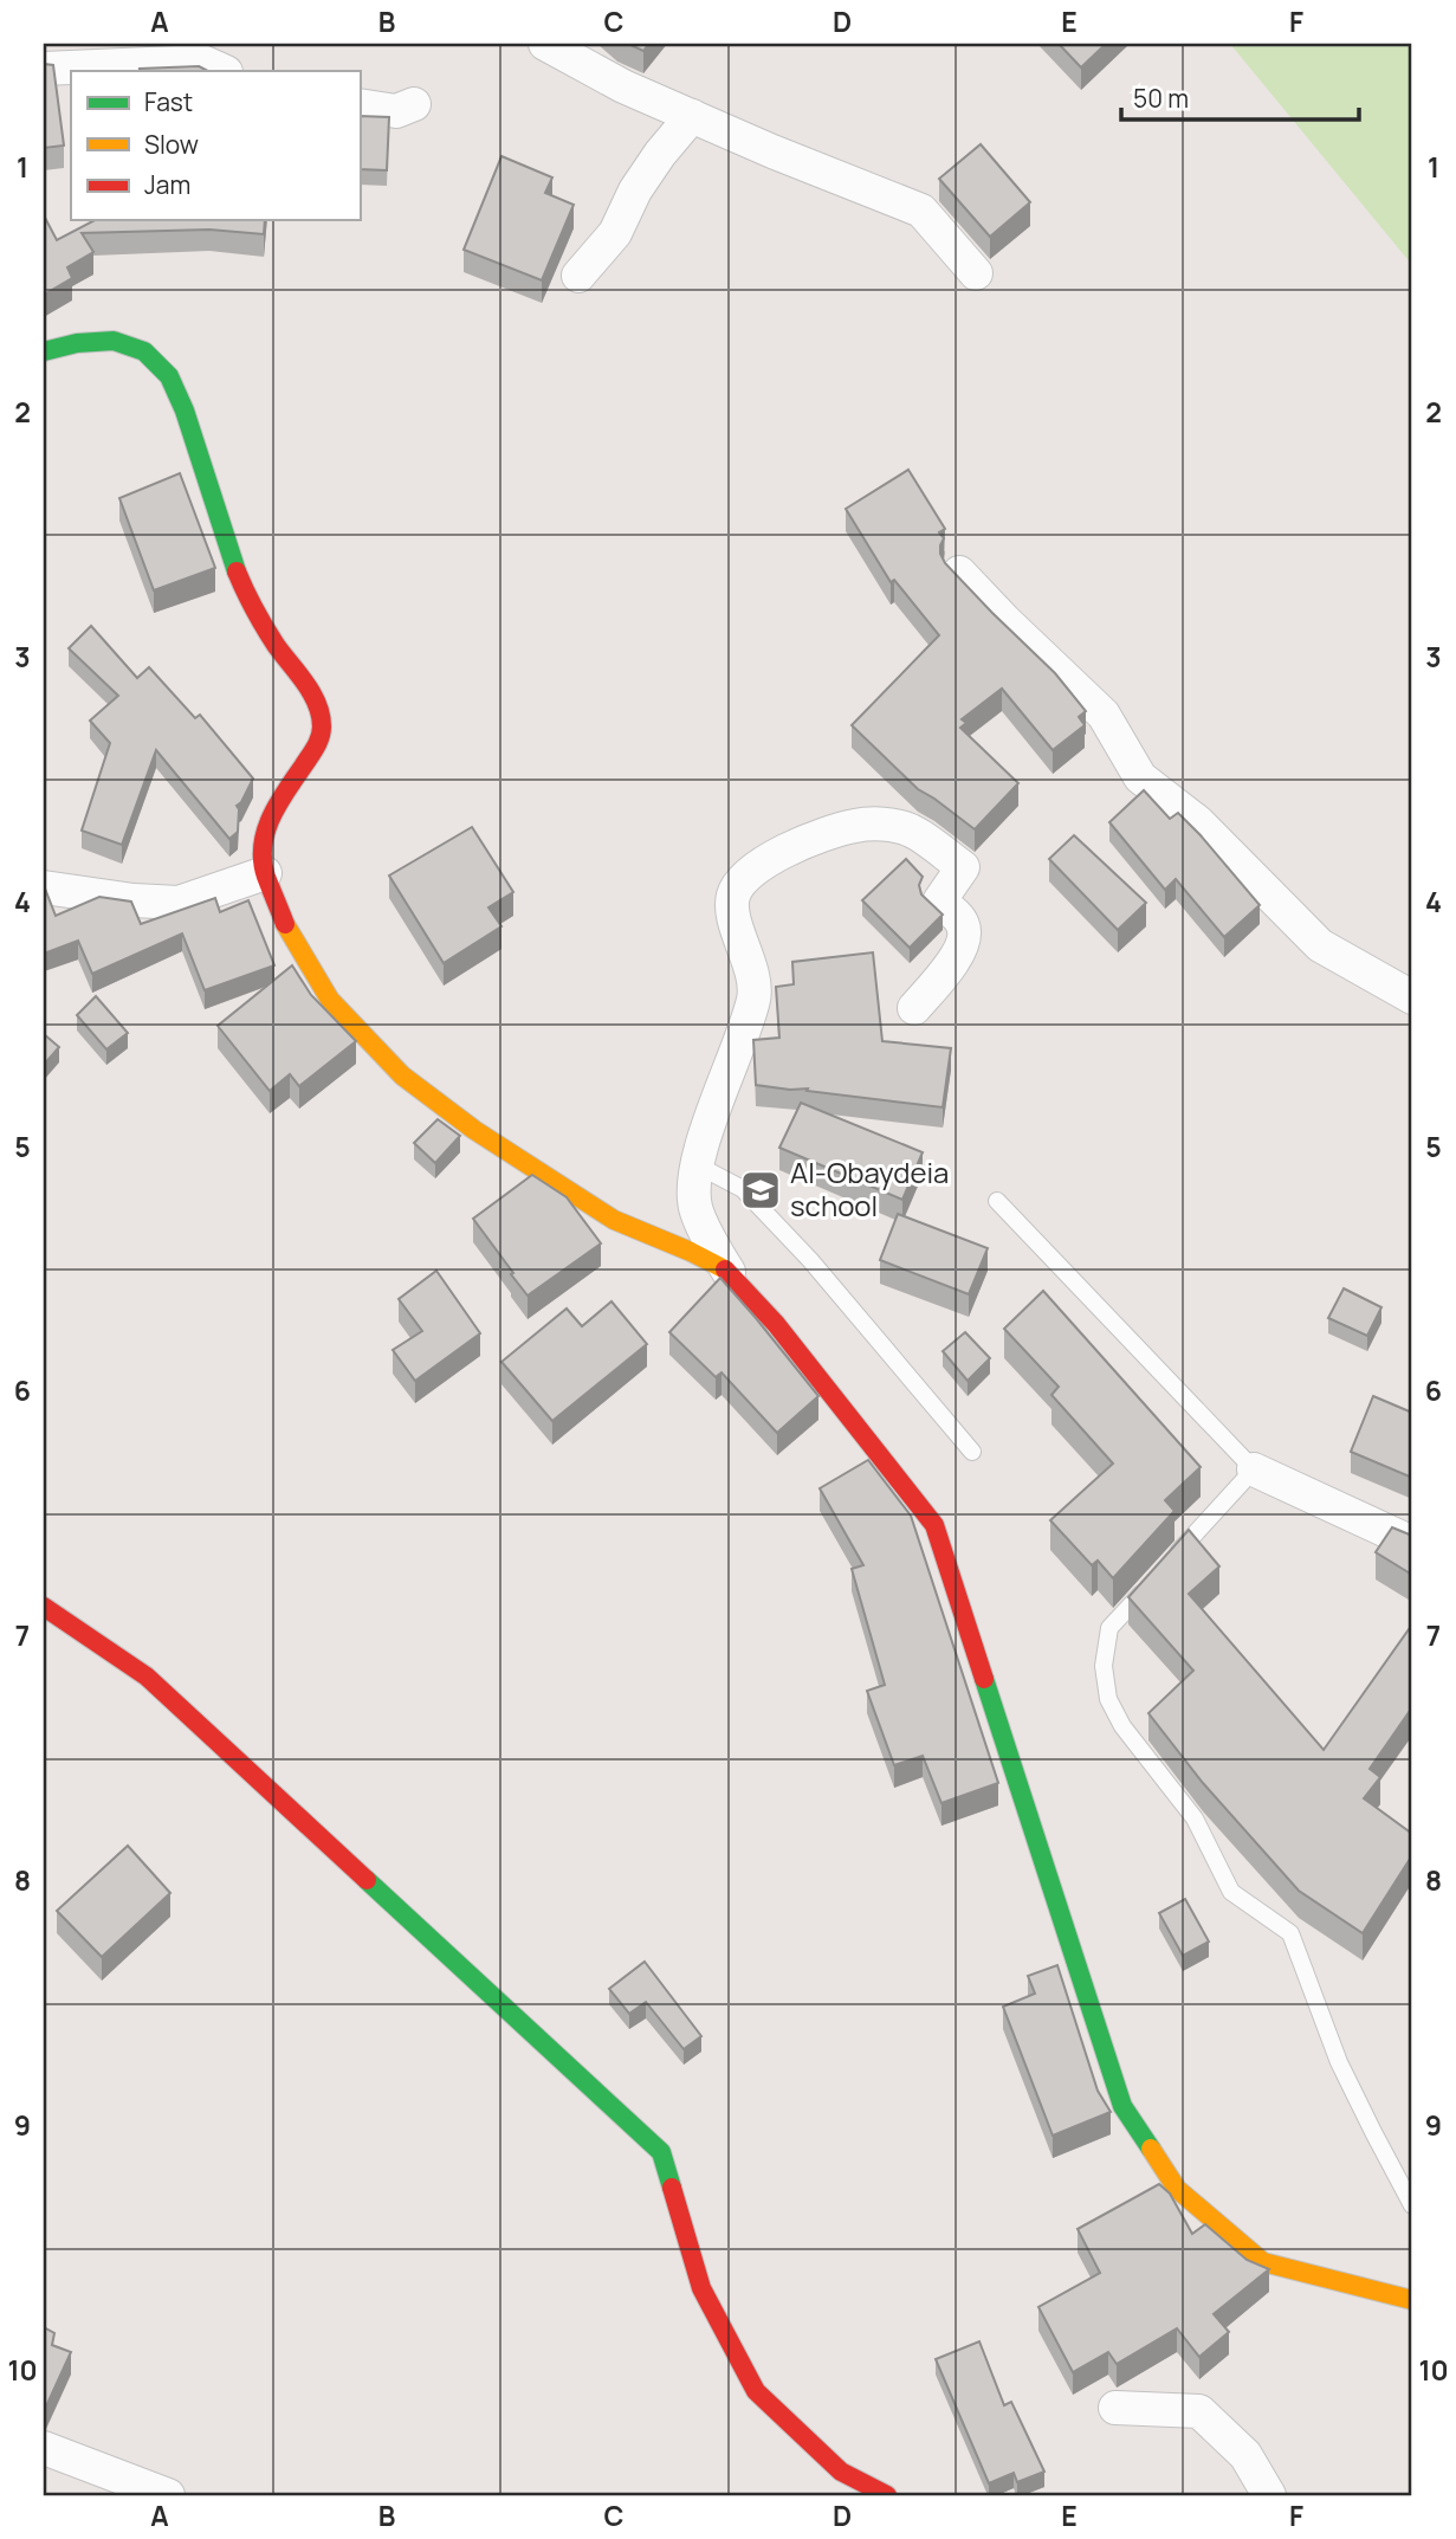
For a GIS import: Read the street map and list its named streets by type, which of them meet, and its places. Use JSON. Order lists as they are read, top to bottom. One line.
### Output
{"places":{"school or university":["Al-Obaydeia school"]},"legend":["Fast","Slow","Jam"],"scale_bar":"50 m","grid":{"columns":["A","B","C","D","E","F"],"rows":["1","2","3","4","5","6","7","8","9","10"]}}
